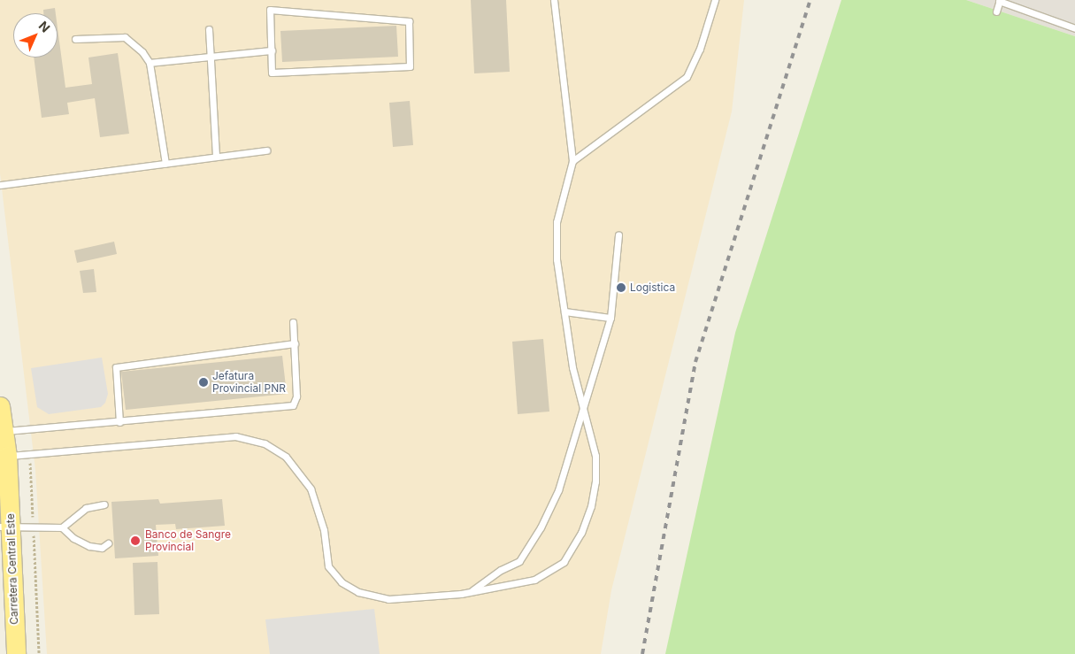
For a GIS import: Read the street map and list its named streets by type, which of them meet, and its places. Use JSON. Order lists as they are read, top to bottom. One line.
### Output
{"streets":{"main road":["Carretera Central Este"]},"places":["Logistica","Jefatura Provincial PNR","Banco de Sangre Provincial"],"north":"top right"}
